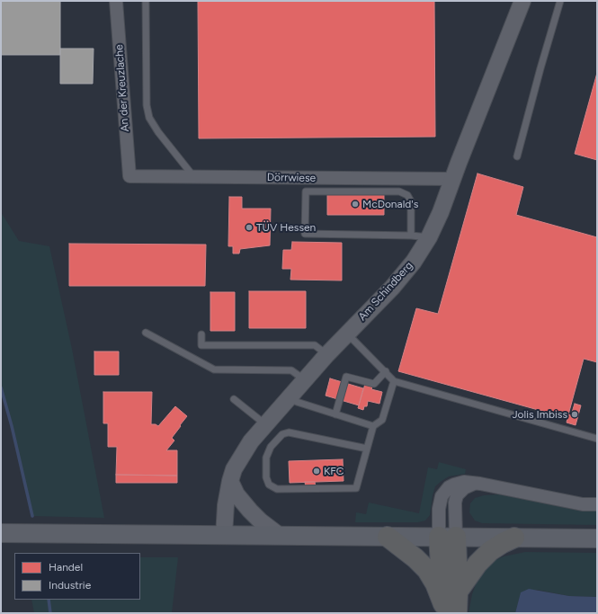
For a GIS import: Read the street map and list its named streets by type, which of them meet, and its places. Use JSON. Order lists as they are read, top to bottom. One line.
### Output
{"streets":{"street":["An der Kreuzlache","Dörrwiese","Am Schindberg"]},"crossings":[["An der Kreuzlache","Dörrwiese"],["Dörrwiese","Am Schindberg"]],"places":["McDonald's","TÜV Hessen","Jolis Imbiss","KFC"],"legend":["Handel","Industrie"]}
